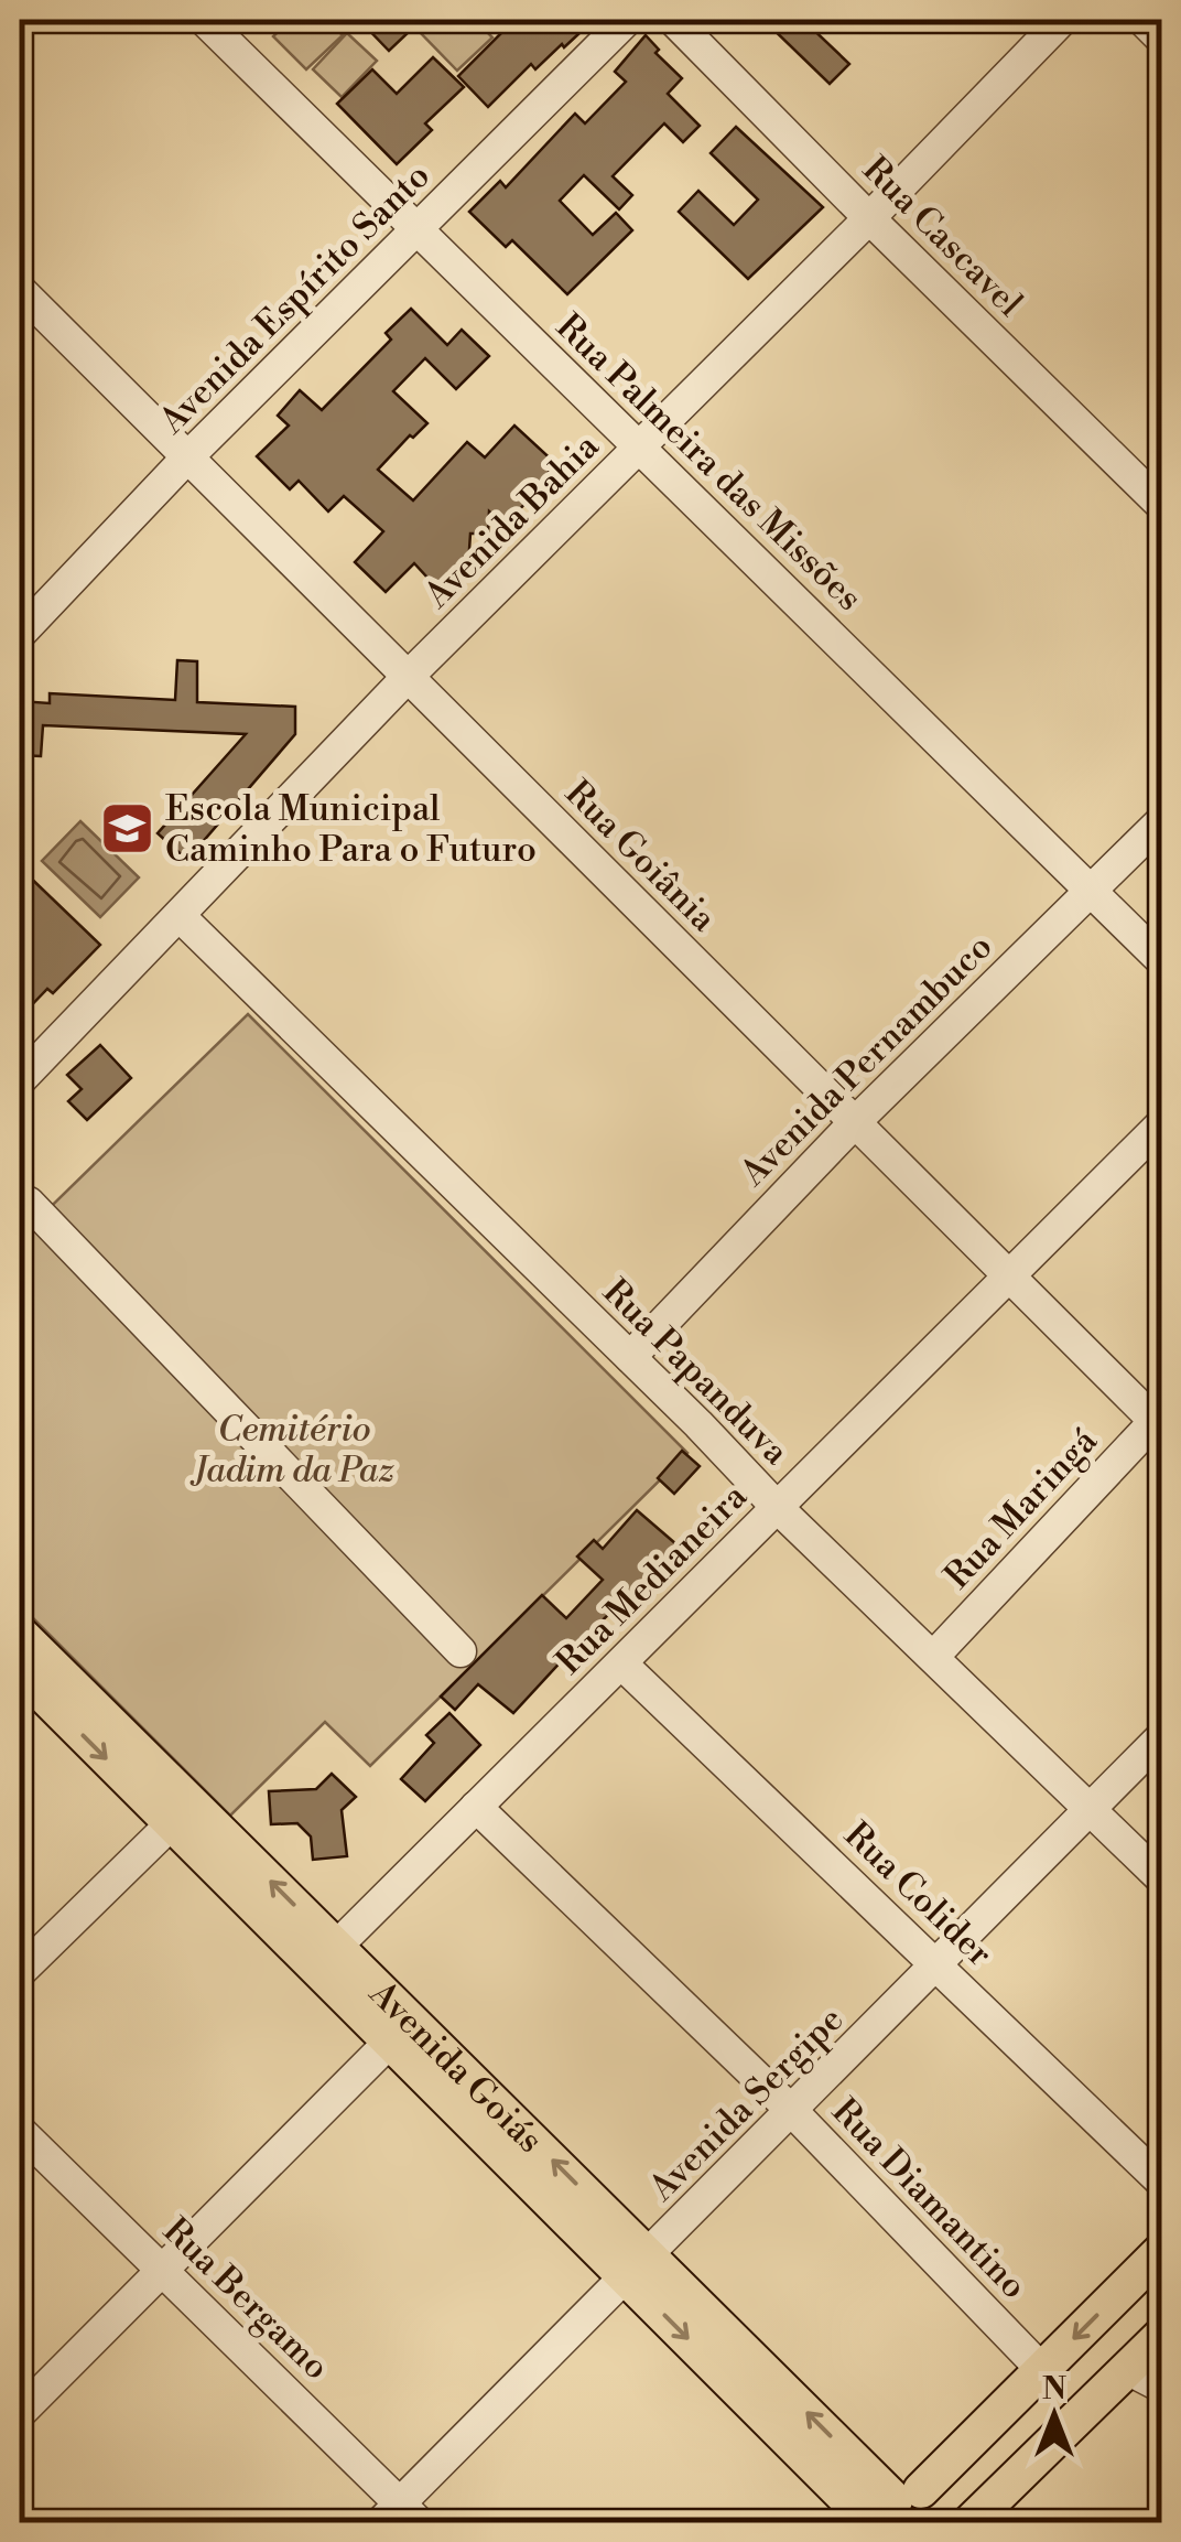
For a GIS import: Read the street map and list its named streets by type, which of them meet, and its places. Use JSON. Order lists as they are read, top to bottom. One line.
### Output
{"streets":{"main road":["Avenida Goiás"],"street":["Rua Cascavel","Avenida Espírito Santo","Rua Palmeira das Missões","Avenida Bahia","Rua Goiânia","Avenida Pernambuco","Rua Papanduva","Rua Maringá","Rua Medianeira","Rua Colider","Avenida Sergipe","Rua Diamantino","Rua Bergamo"]},"crossings":[["Rua Cascavel","Avenida Bahia"],["Avenida Espírito Santo","Rua Palmeira das Missões"],["Avenida Espírito Santo","Rua Goiânia"],["Rua Palmeira das Missões","Avenida Bahia"],["Rua Palmeira das Missões","Avenida Pernambuco"],["Avenida Bahia","Rua Goiânia"],["Avenida Bahia","Rua Papanduva"],["Rua Goiânia","Avenida Pernambuco"],["Rua Goiânia","Rua Maringá"],["Rua Goiânia","Rua Medianeira"],["Avenida Pernambuco","Rua Papanduva"],["Rua Papanduva","Rua Maringá"],["Rua Papanduva","Rua Medianeira"],["Rua Papanduva","Avenida Sergipe"],["Rua Medianeira","Rua Colider"],["Rua Medianeira","Avenida Goiás"],["Rua Medianeira","Rua Diamantino"],["Rua Colider","Avenida Sergipe"],["Avenida Goiás","Avenida Sergipe"],["Avenida Sergipe","Rua Diamantino"],["Avenida Sergipe","Rua Bergamo"]],"parks":["Cemitério Jadim da Paz"],"places":{"school or university":["Escola Municipal Caminho Para o Futuro"]},"north":"top"}
